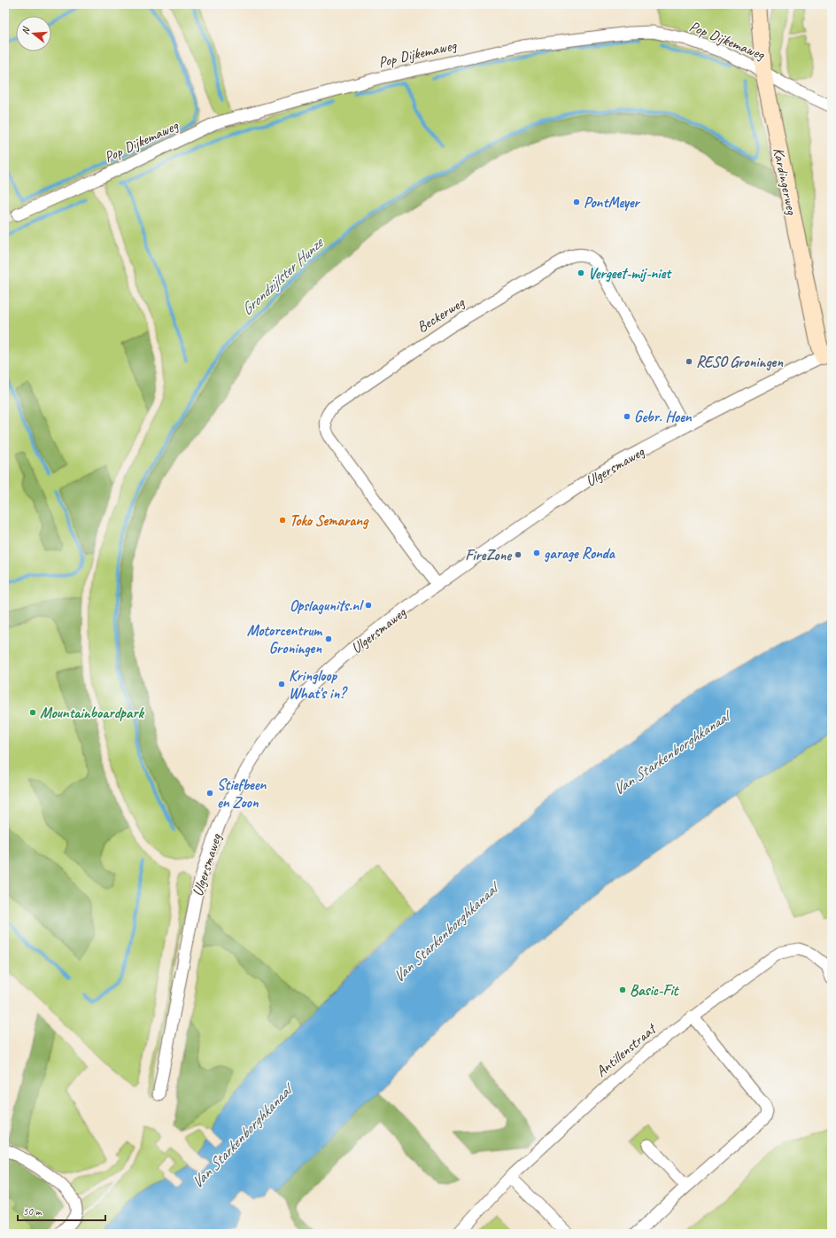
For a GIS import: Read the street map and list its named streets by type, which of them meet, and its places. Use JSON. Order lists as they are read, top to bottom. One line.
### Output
{"streets":{"street":["Pop Dijkemaweg","Kardingerweg","Beckerweg","Ulgersmaweg","Antillenstraat"]},"crossings":[["Pop Dijkemaweg","Kardingerweg"],["Kardingerweg","Ulgersmaweg"],["Beckerweg","Ulgersmaweg"]],"water":["Grondzijlster Hunze","Van Starkenborghkanaal"],"places":["PontMeyer","Vergeet-mij-niet","RESO Groningen","Gebr. Hoen","Toko Semarang","garage Ronda","FireZone","Opslagunits.nl","Motorcentrum Groningen","Kringloop What's in?","Mountainboardpark","Stiefbeen en Zoon","Basic-Fit"],"scale_bar":"50 m","north":"left"}
